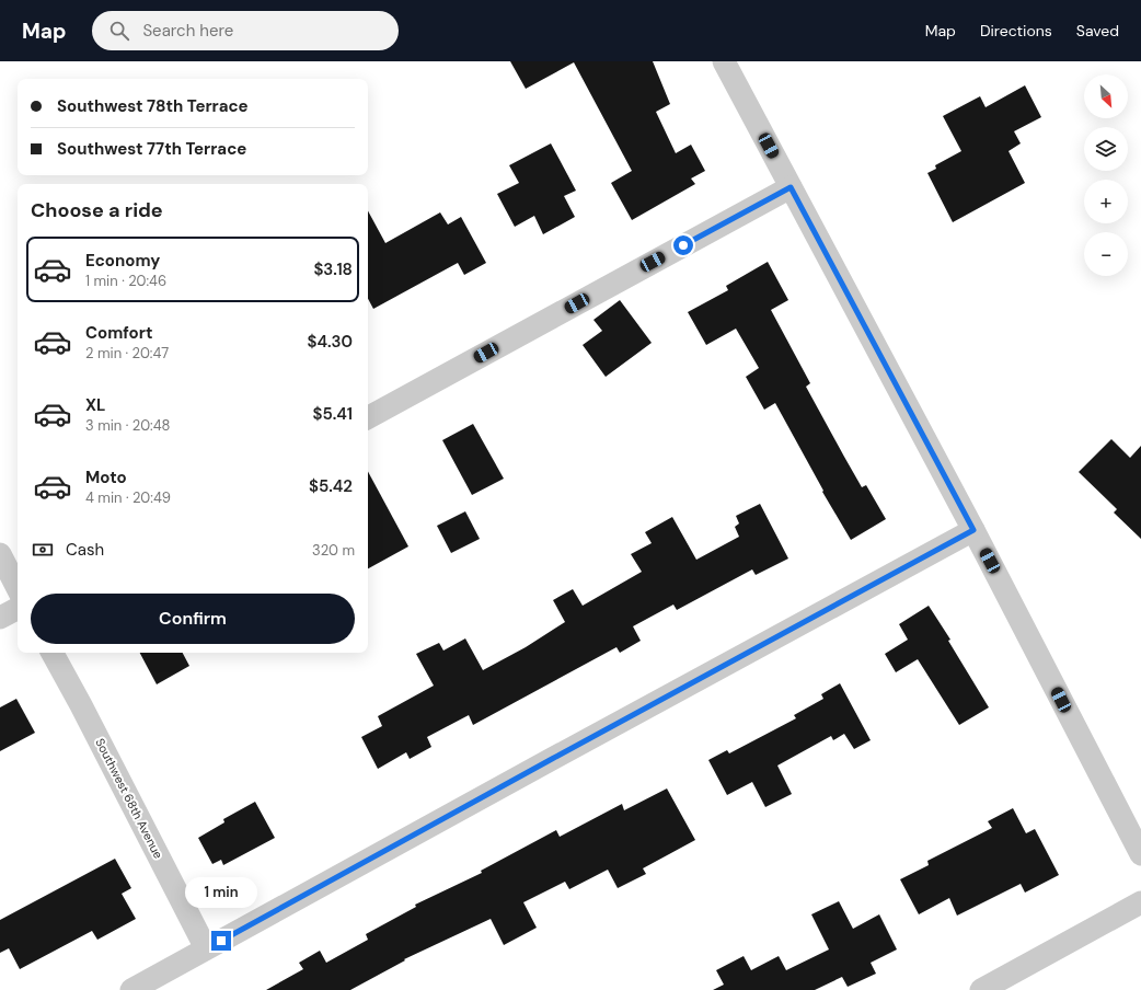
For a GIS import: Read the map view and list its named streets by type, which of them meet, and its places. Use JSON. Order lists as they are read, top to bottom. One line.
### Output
{"streets":{"street":["Southwest 68th Avenue"]},"north":"bottom right","page":{"header":"Map","search":"Search here","nav":["Map","Directions","Saved"],"map_buttons":["+","−"],"banner":["Southwest 78th Terrace","Southwest 77th Terrace"],"heading":"Choose a ride","list":[{"name":"Economy","note":"1 min · 20:46","value":"$3.18"},{"name":"Comfort","note":"2 min · 20:47","value":"$4.30"},{"name":"XL","note":"3 min · 20:48","value":"$5.41"},{"name":"Moto","note":"4 min · 20:49","value":"$5.42"}],"pay":["Cash","320 m"],"buttons":"Confirm","bubble":"1 min"}}
